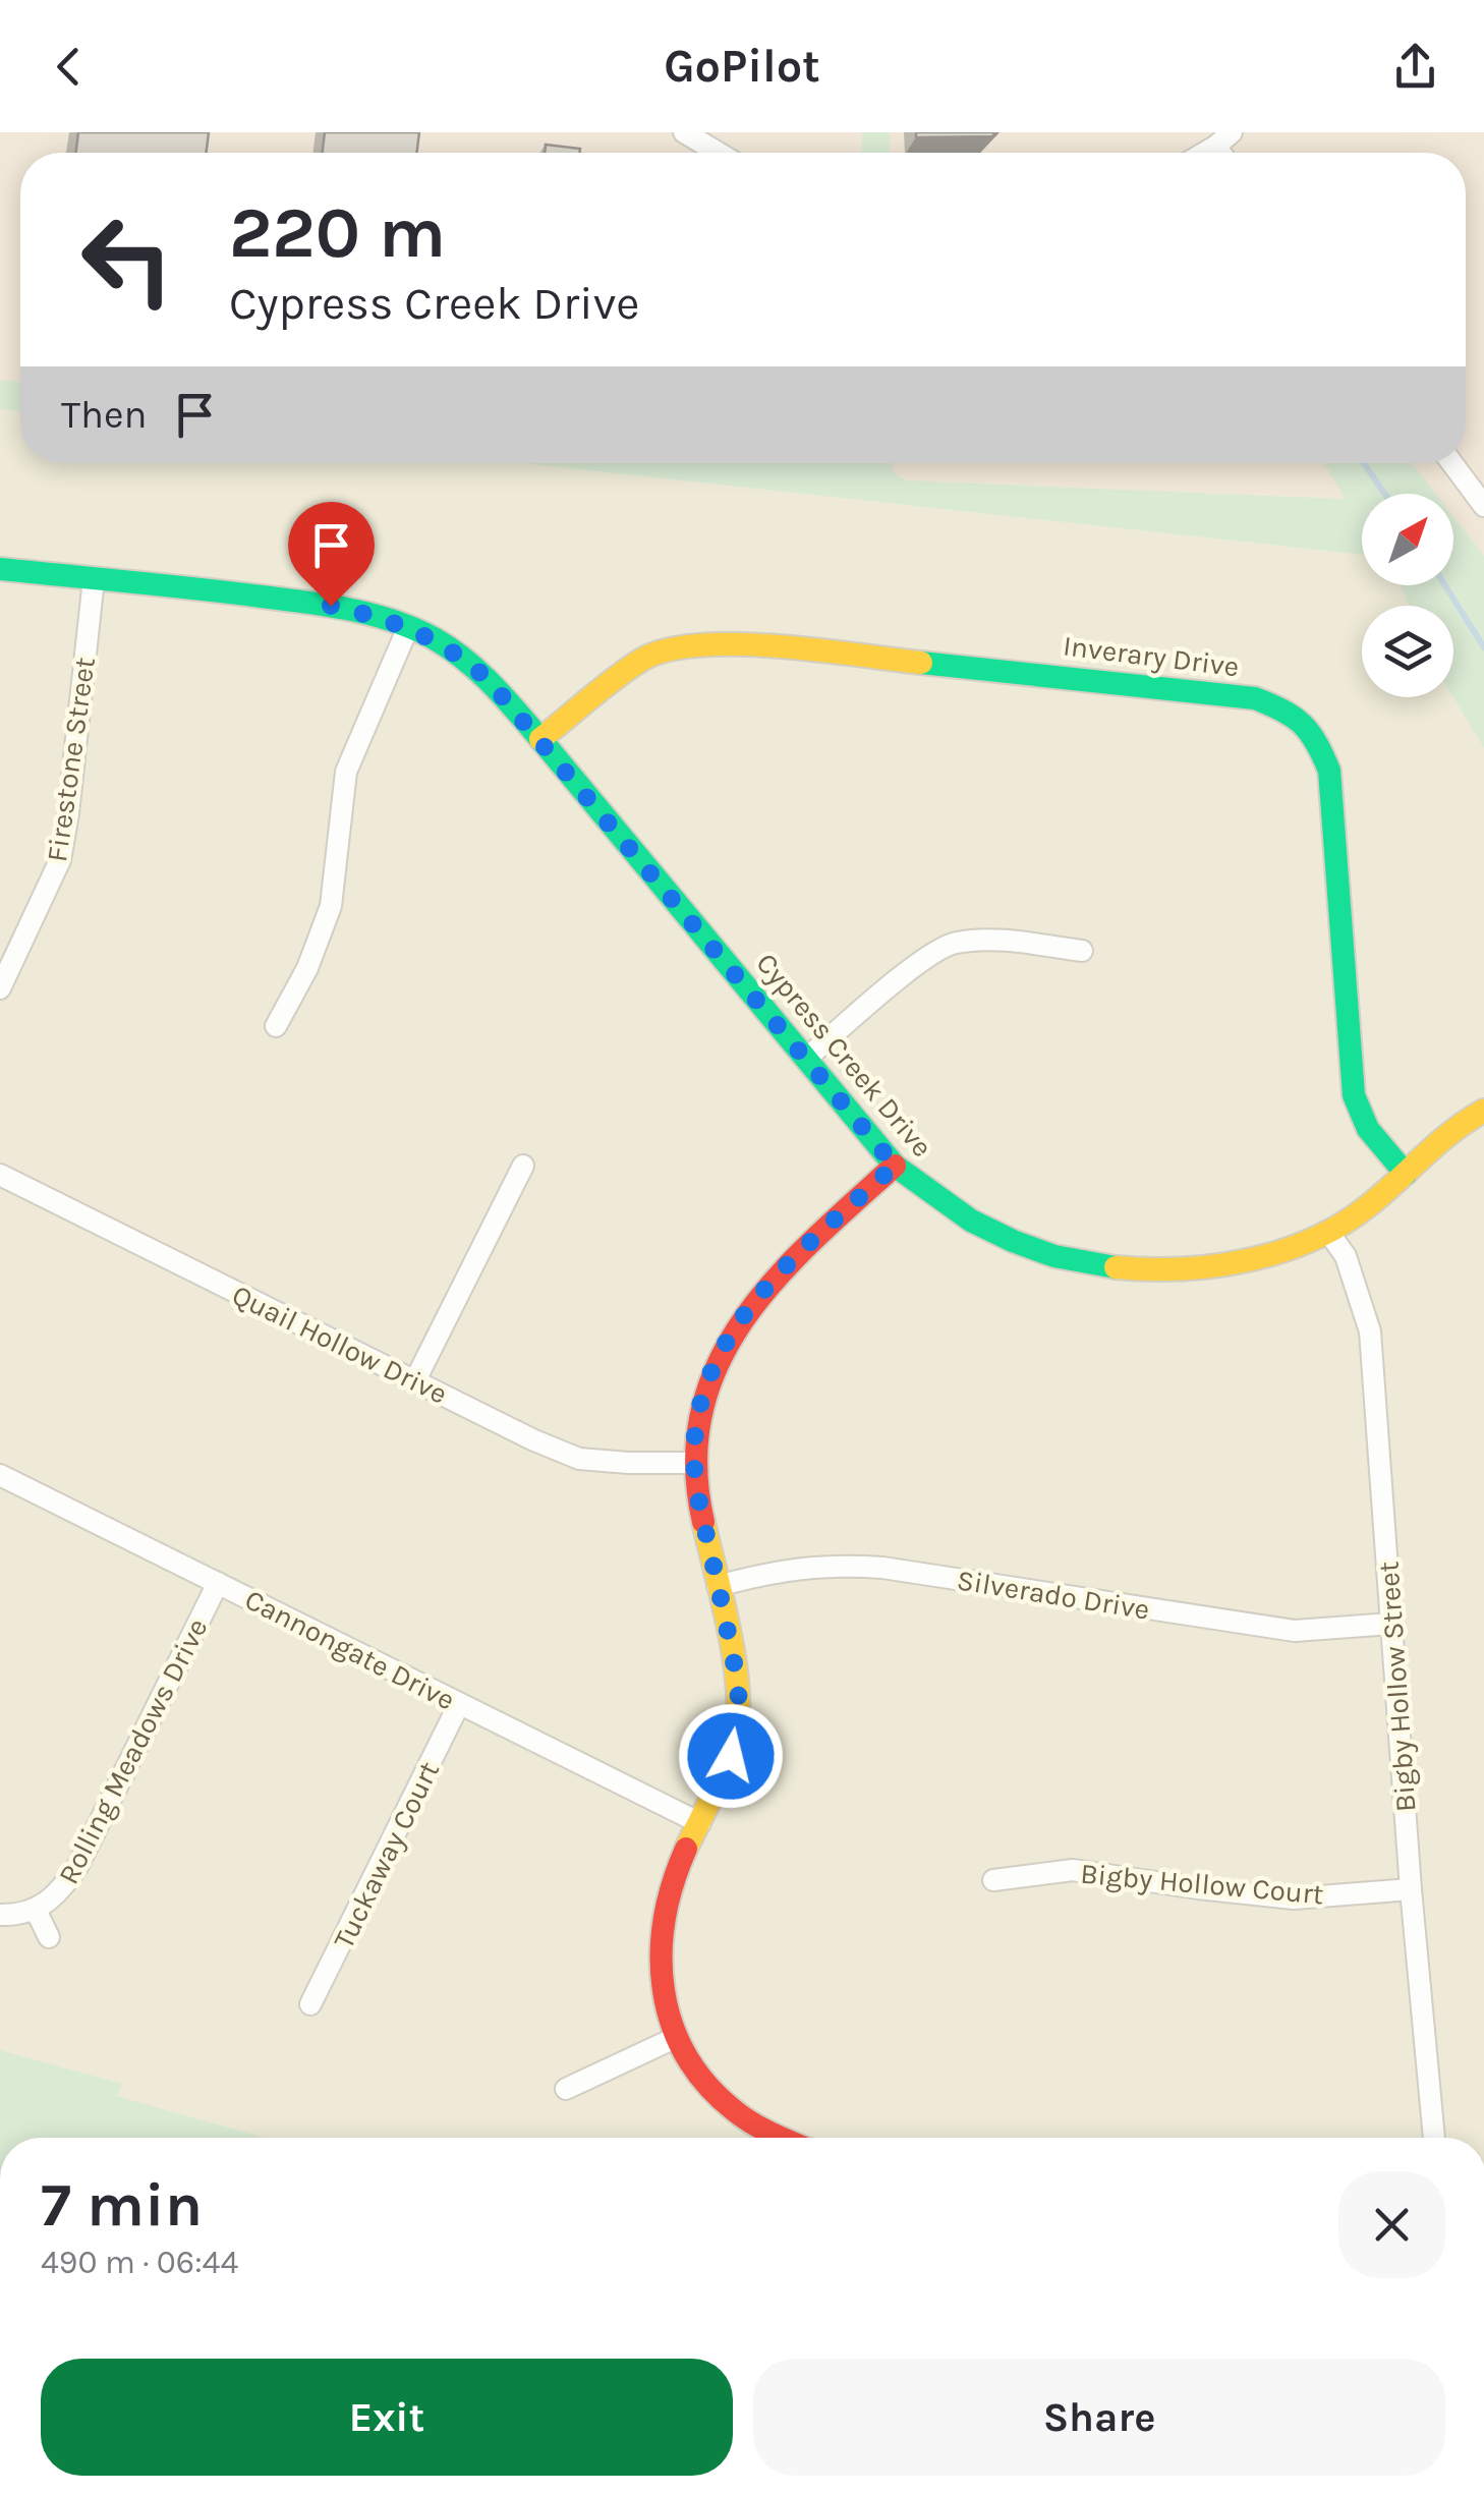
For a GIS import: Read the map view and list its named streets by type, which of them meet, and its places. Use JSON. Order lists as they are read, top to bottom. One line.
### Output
{"streets":{"street":["Inverary Drive","Firestone Street","Cypress Creek Drive","Quail Hollow Drive","Silverado Drive","Cannongate Drive","Bigby Hollow Street","Rolling Meadows Drive","Tuckaway Court","Bigby Hollow Court"]},"crossings":[["Inverary Drive","Cypress Creek Drive"],["Firestone Street","Cypress Creek Drive"],["Cypress Creek Drive","Bigby Hollow Street"],["Silverado Drive","Bigby Hollow Street"],["Cannongate Drive","Rolling Meadows Drive"],["Cannongate Drive","Tuckaway Court"],["Bigby Hollow Street","Bigby Hollow Court"]],"north":"top right","page":{"header":"GoPilot","turn":["220 m","Cypress Creek Drive"],"then":"Then","heading":["7 min","490 m · 06:44"],"buttons":["Exit","Share"]}}
